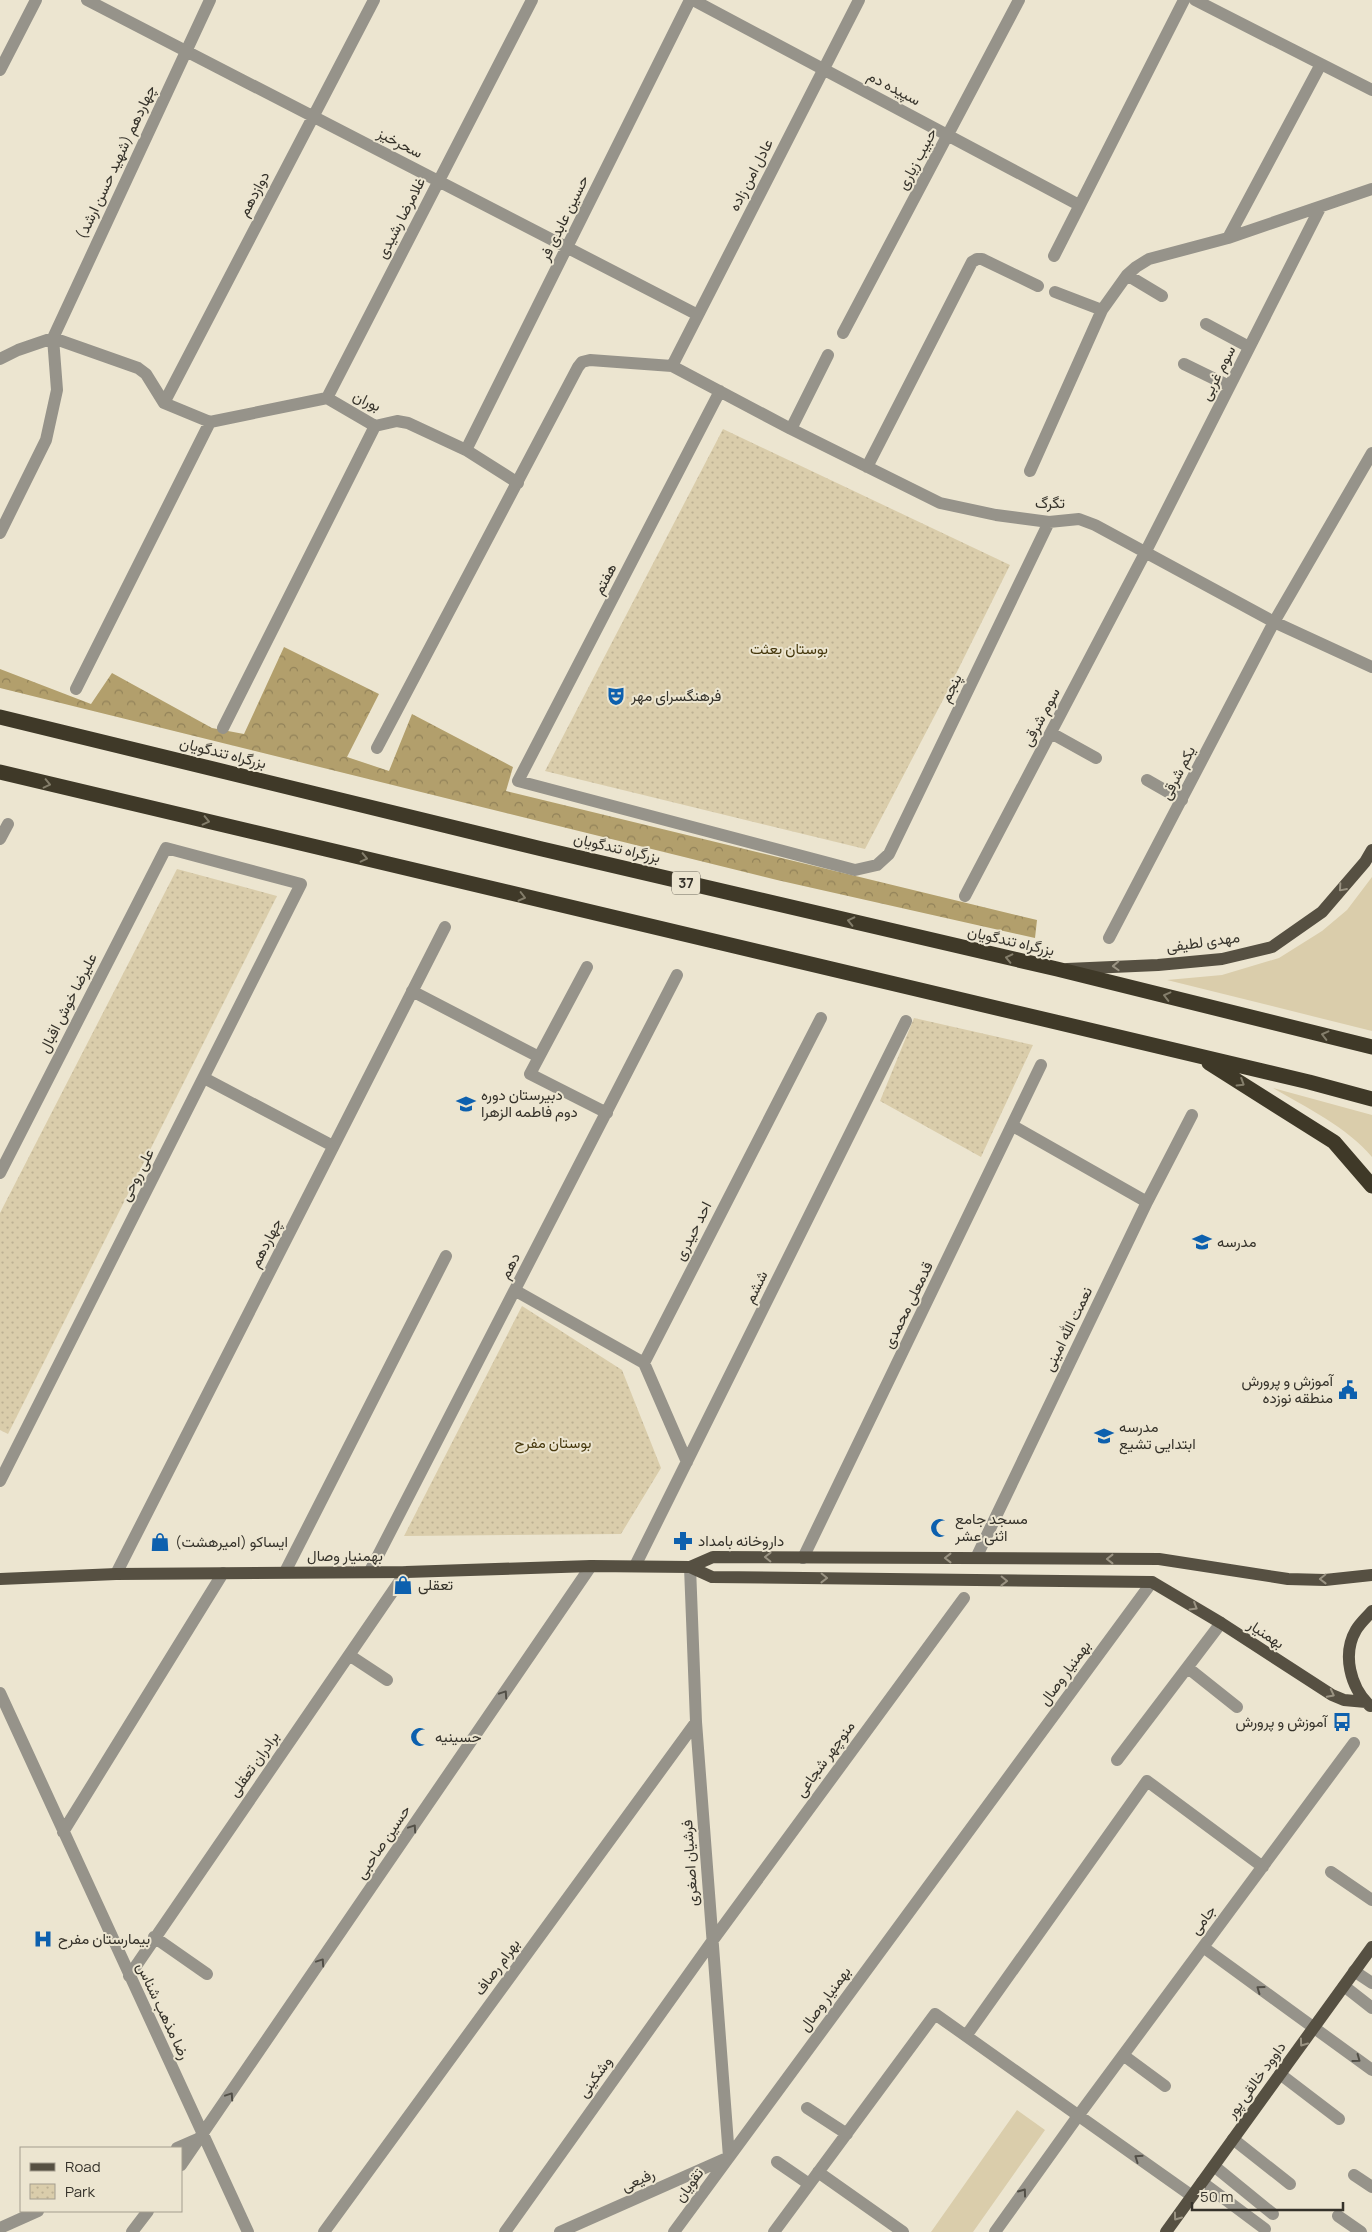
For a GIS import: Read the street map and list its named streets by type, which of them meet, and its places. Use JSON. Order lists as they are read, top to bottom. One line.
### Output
{"streets":{"highway":["بزرگراه تندگویان","37"],"main road":["مهدی لطیفی","بهمنیار وصال","بهمنیار","داوود خالقی پور"],"street":["سپیده دم","سحرخیز","حبیب زیاری","چهاردهم (شهید حسن ارشد)","عادل امن زاده","دوازدهم","غلامرضا رشیدی","حسین عابدی‌ فر","سوم غربی","بوران","تگرگ","هفتم","پنجم","سوم شرقی","یکم شرقی","علیرضا خوش اقبال","علی روحی","احد حیدری","چهاردهم","دهم","ششم","قدمعلی محمدی","نعمت الله امینی","منوچهر شجاعی","برادران تعقلی","حسین صاحبی","فرشیان اصغری","جامی","بهرام رصاف","رضا مذهب شناس","وشکینی","رفیعی","تقویان"]},"crossings":[["سپیده دم","حبیب زیاری"],["سپیده دم","عادل امن زاده"],["سپیده دم","حسین عابدی‌ فر"],["سحرخیز","چهاردهم (شهید حسن ارشد)"],["سحرخیز","عادل امن زاده"],["سحرخیز","دوازدهم"],["سحرخیز","غلامرضا رشیدی"],["سحرخیز","حسین عابدی‌ فر"],["غلامرضا رشیدی","بوران"],["حسین عابدی‌ فر","بوران"],["سوم غربی","تگرگ"],["سوم غربی","سوم شرقی"],["تگرگ","هفتم"],["تگرگ","پنجم"],["تگرگ","سوم شرقی"],["تگرگ","یکم شرقی"],["هفتم","پنجم"],["بزرگراه تندگویان","مهدی لطیفی"],["علیرضا خوش اقبال","علی روحی"],["چهاردهم","بهمنیار وصال"],["دهم","بهمنیار وصال"],["ششم","بهمنیار وصال"],["قدمعلی محمدی","بهمنیار وصال"],["نعمت الله امینی","بهمنیار وصال"],["بهمنیار وصال","بهمنیار"],["بهمنیار وصال","برادران تعقلی"],["بهمنیار وصال","حسین صاحبی"],["بهمنیار وصال","فرشیان اصغری"],["بهمنیار وصال","رفیعی"],["بهمنیار وصال","تقویان"],["منوچهر شجاعی","فرشیان اصغری"],["منوچهر شجاعی","وشکینی"],["برادران تعقلی","رضا مذهب شناس"],["حسین صاحبی","رضا مذهب شناس"],["فرشیان اصغری","بهرام رصاف"],["فرشیان اصغری","وشکینی"],["فرشیان اصغری","رفیعی"],["فرشیان اصغری","تقویان"],["رفیعی","تقویان"]],"one_way":["مهدی لطیفی","بهمنیار","حسین صاحبی"],"parks":["بوستان بعثت","بوستان مفرح"],"places":{"theatre":["فرهنگسرای مهر"],"school or university":["دبیرستان دوره دوم فاطمه الزهرا","مدرسه","مدرسه ابتدایی تشیع"],"public building":["آموزش و پرورش منطقه نوزده"],"mosque":["مسجد جامع اثنی عشر","حسینیه"],"pharmacy":["داروخانه بامداد"],"shop":["ایساکو (امیرهشت)","تعقلی"],"bus stop":["آموزش و پرورش"],"hospital":["بیمارستان مفرح"]},"legend":["Road","Park"],"scale_bar":"50 m"}
